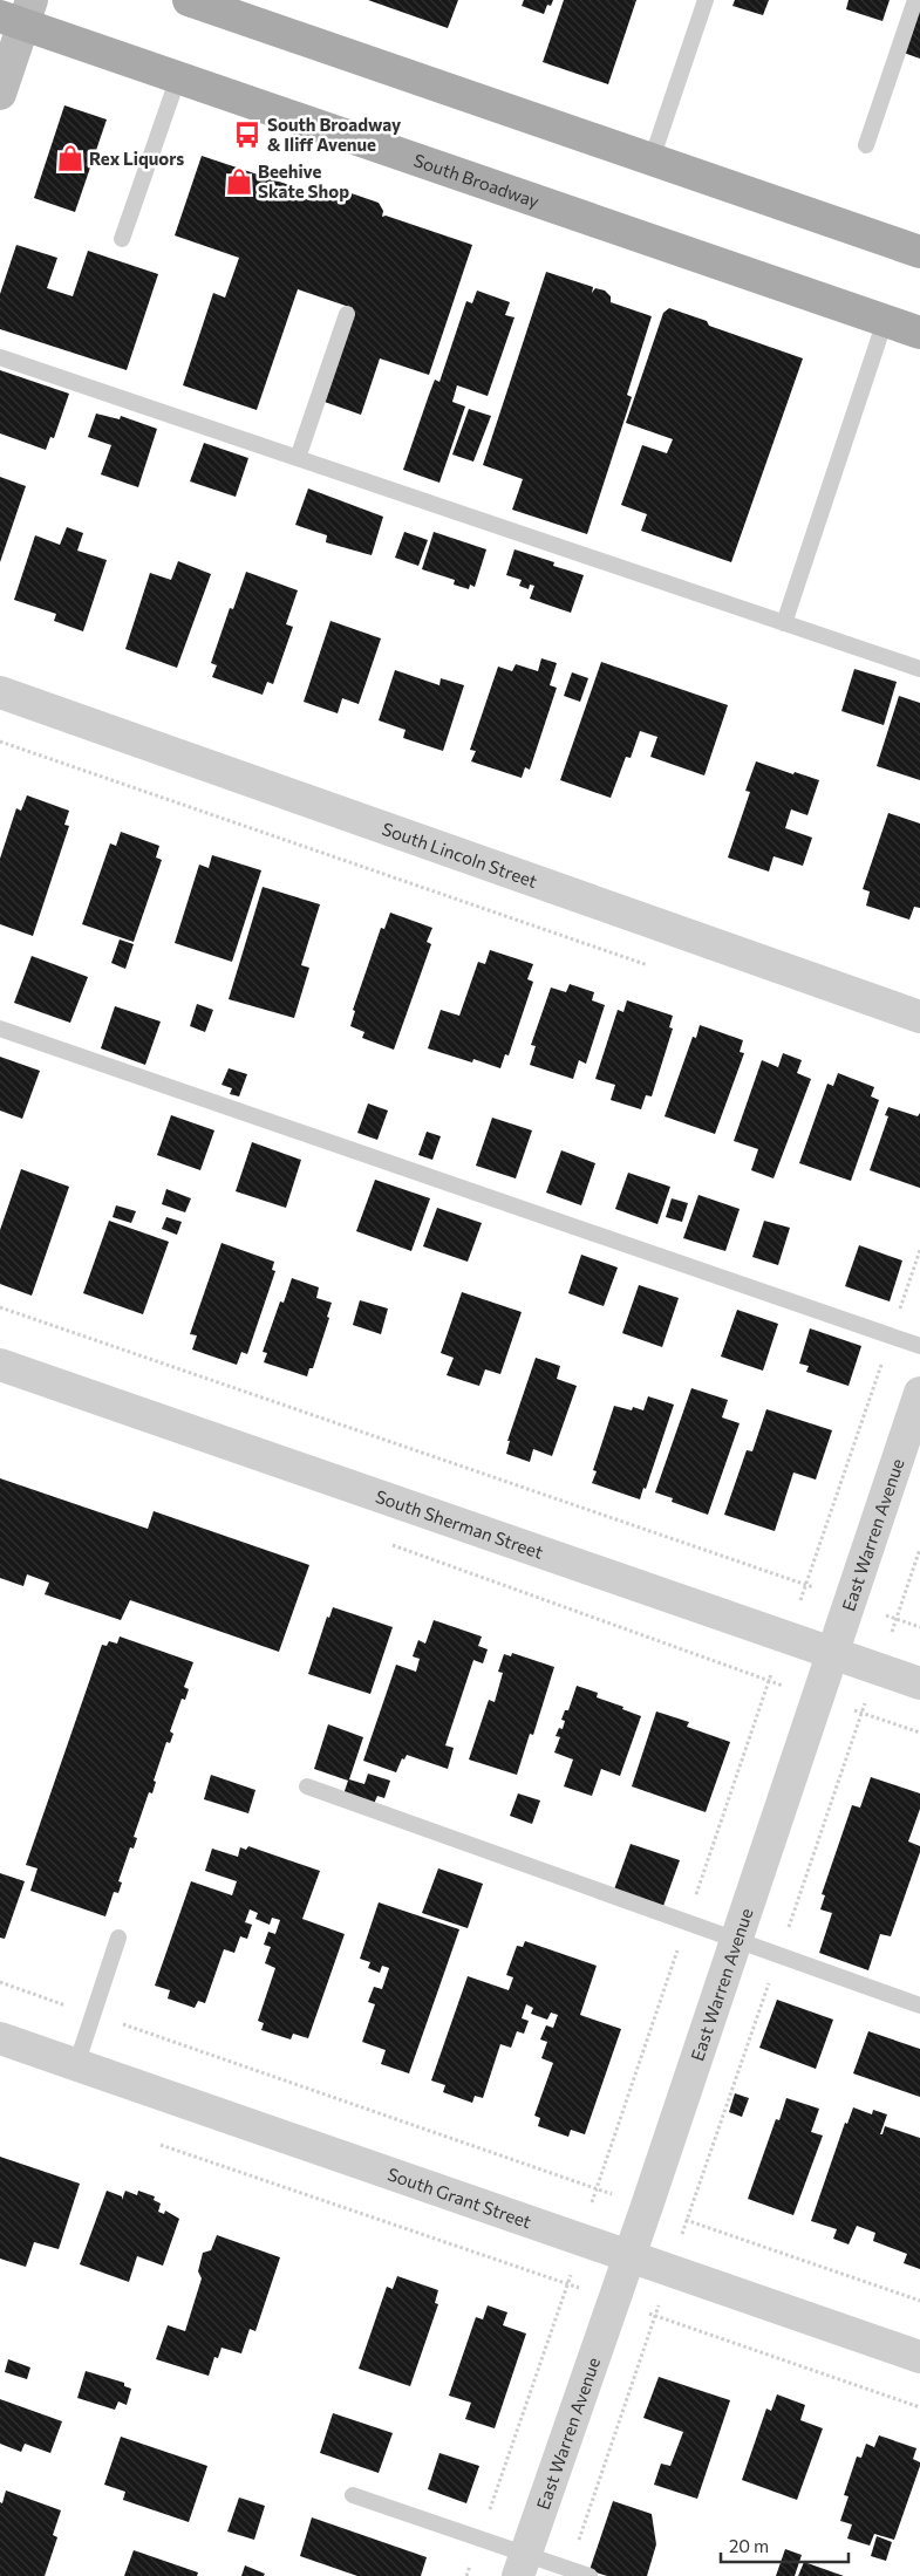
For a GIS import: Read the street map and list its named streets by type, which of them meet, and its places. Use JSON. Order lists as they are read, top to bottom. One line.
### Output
{"streets":{"main road":["South Broadway"],"street":["South Lincoln Street","South Sherman Street","East Warren Avenue","South Grant Street"]},"crossings":[["South Sherman Street","East Warren Avenue"],["East Warren Avenue","South Grant Street"]],"places":{"bus stop":["South Broadway & Iliff Avenue"],"shop":["Rex Liquors","Beehive Skate Shop"]},"scale_bar":"20 m"}
